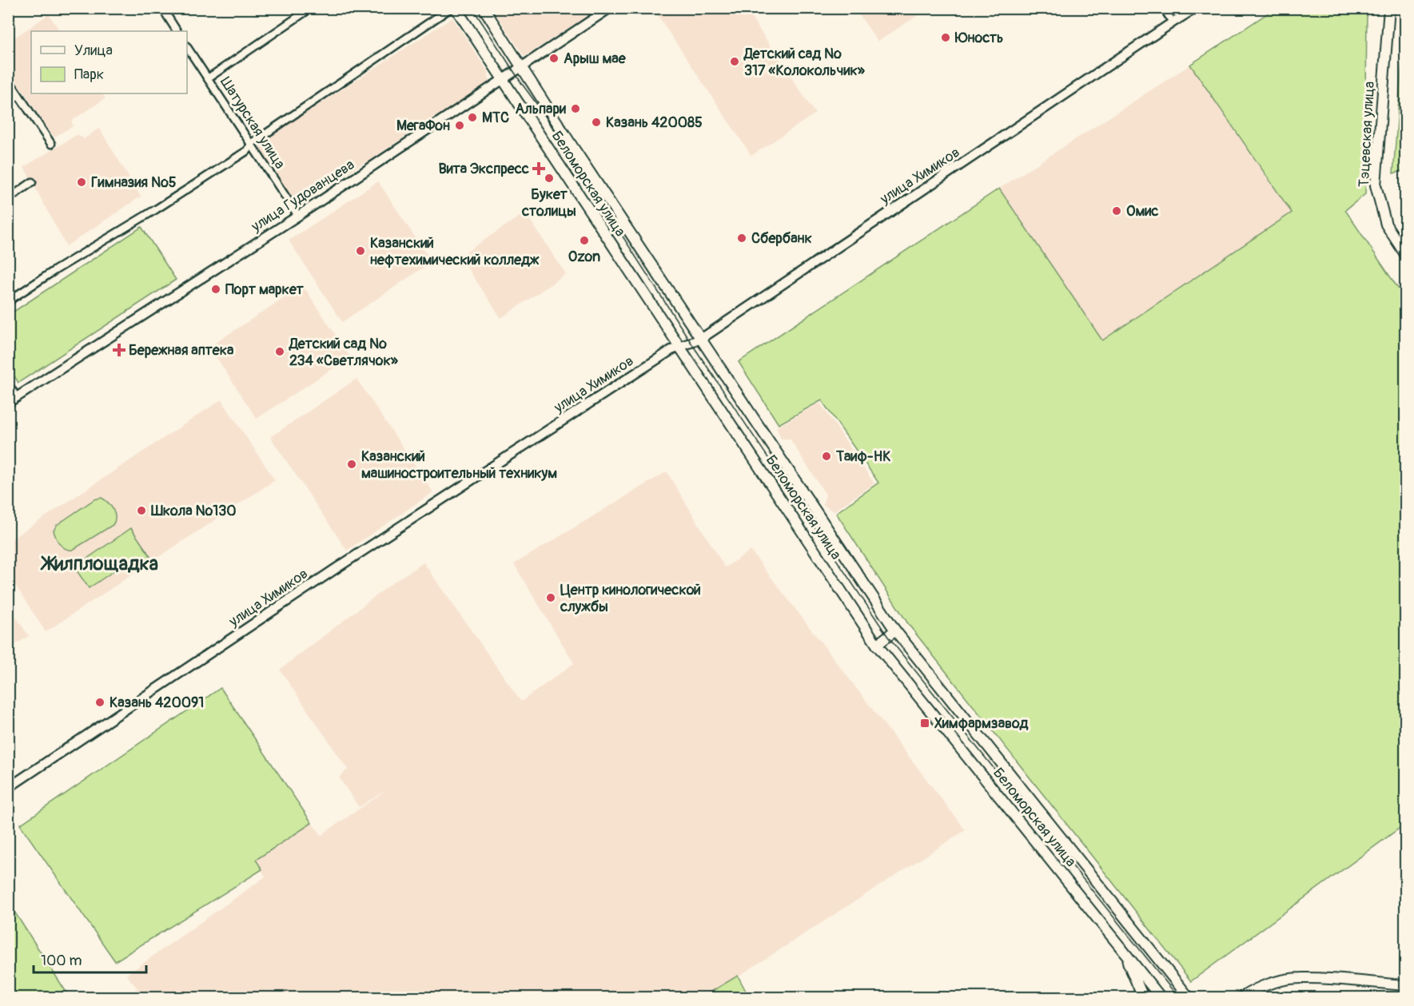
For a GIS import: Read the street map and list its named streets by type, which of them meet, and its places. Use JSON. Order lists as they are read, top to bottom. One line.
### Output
{"streets":{"main road":["Тэцевская улица","Беломорская улица"],"street":["Шатурская улица","улица Химиков","улица Гудованцева"]},"crossings":[["Шатурская улица","улица Гудованцева"],["улица Химиков","Беломорская улица"],["Беломорская улица","улица Гудованцева"]],"districts":["Жилплощадка"],"places":{"other":["Юность","Арыш мае","Детский сад № 317 «Колокольчик»","Альпари","МТС","Казань 420085","МегаФон","Букет столицы","Гимназия №5","Омис","Сбербанк","Ozon","Казанский нефтехимический колледж","Порт маркет","Детский сад № 234 «Светлячок»","Таиф-НК","Казанский машиностроительный техникум","Школа №130","Центр кинологической службы","Казань 420091"],"health":["Вита Экспресс","Бережная аптека"],"transit":["Химфармзавод"]},"legend":["Улица","Парк"],"scale_bar":"100 m"}
